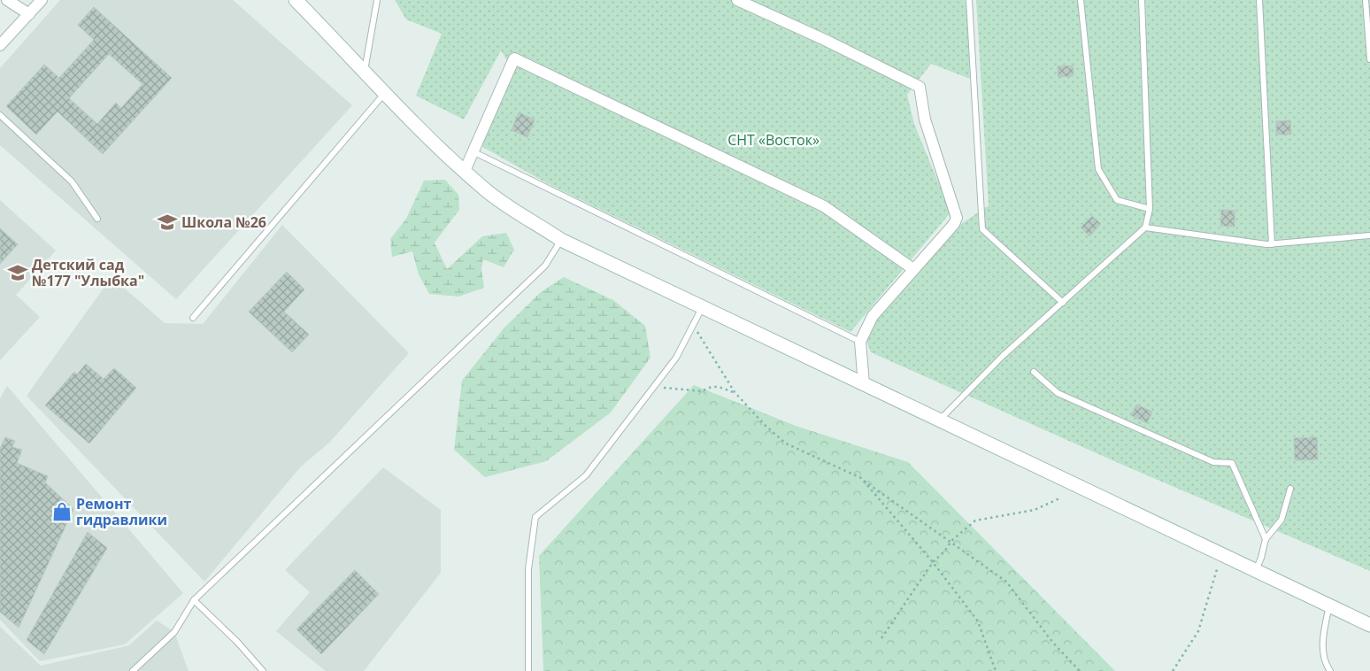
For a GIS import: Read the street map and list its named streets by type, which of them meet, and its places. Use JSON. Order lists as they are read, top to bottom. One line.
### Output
{"parks":["СНТ «Восток»"],"places":{"school or university":["Школа №26","Детский сад №177 \"Улыбка\""],"shop":["Ремонт гидравлики"]}}
